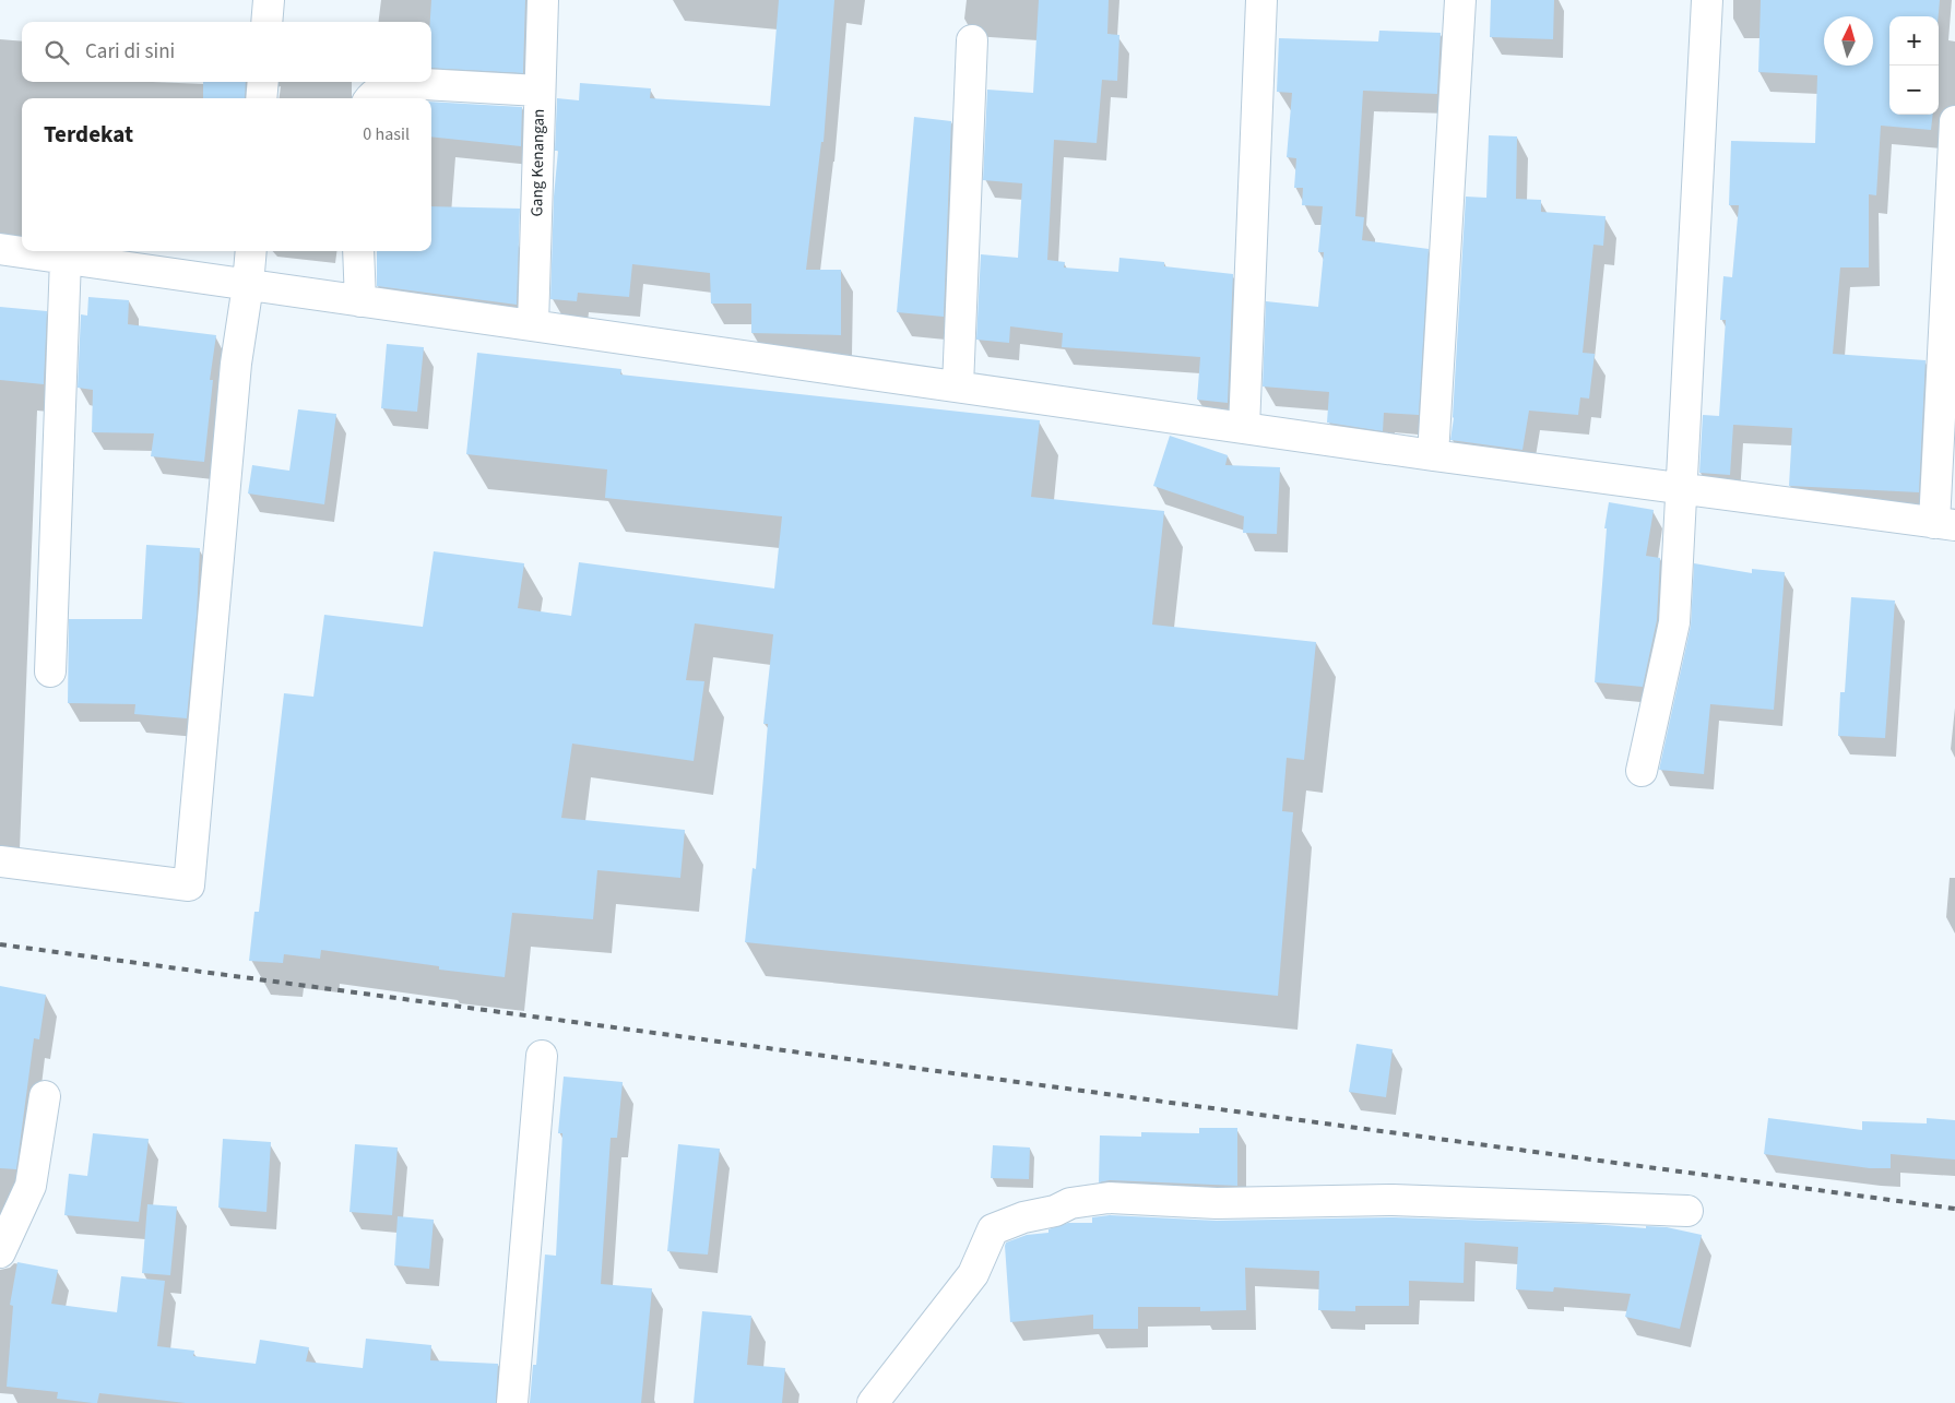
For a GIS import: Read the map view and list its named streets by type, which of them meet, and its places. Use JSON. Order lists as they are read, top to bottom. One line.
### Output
{"streets":{"street":["Gang Kenangan"]},"north":"top","page":{"map_buttons":["+","−"],"search":"Cari di sini","heading":["Terdekat","0 hasil"]}}
